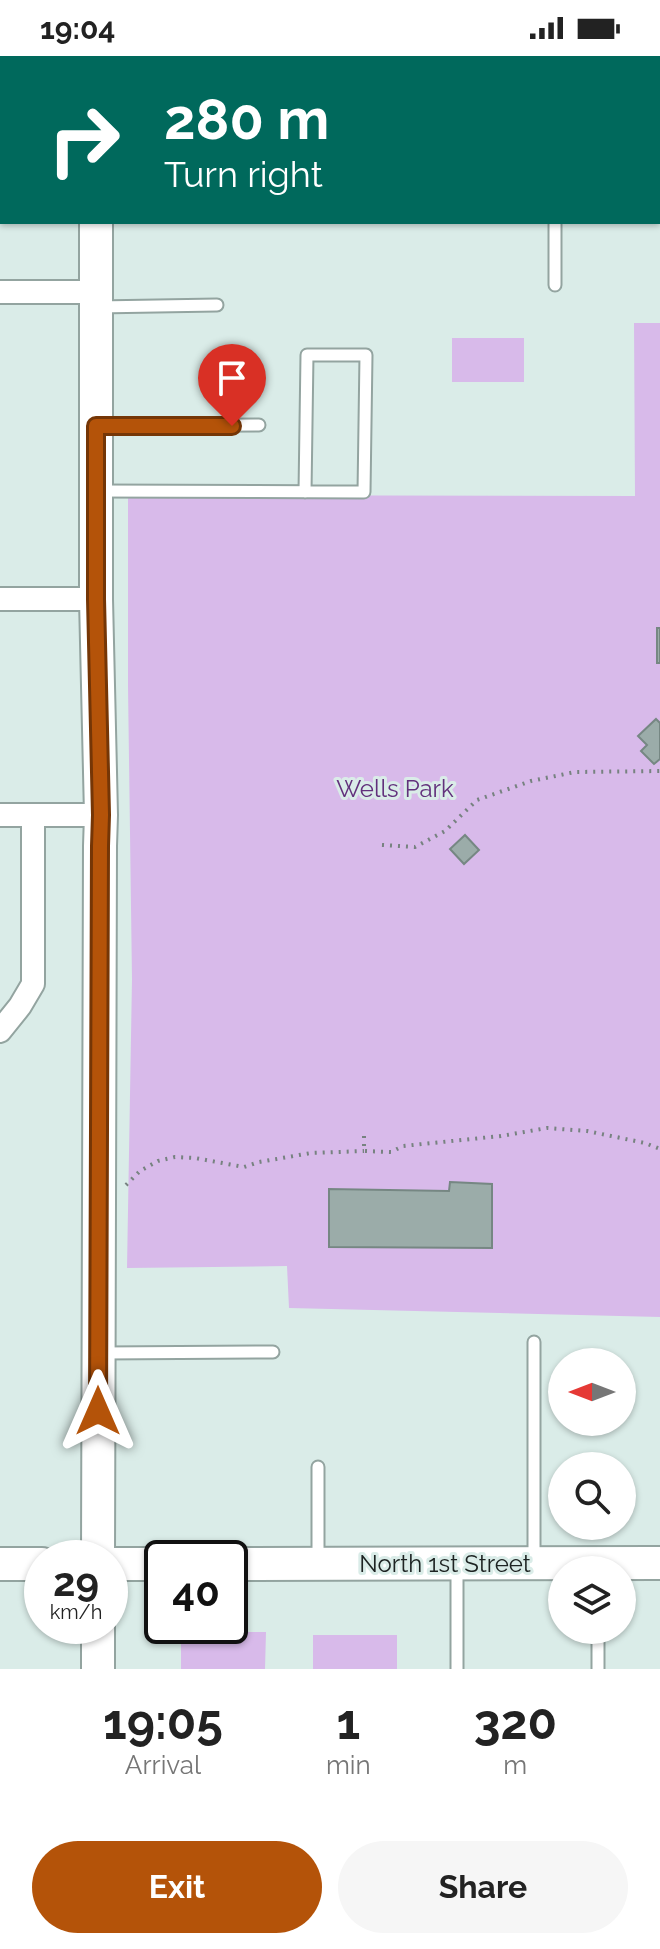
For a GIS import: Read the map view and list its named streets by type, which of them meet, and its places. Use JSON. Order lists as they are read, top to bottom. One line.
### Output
{"streets":{"street":["North 1st Street"]},"parks":["Wells Park"],"north":"left","page":{"status":"19:04","turn":["280 m","Turn right"],"speed":"29 km/h","limit":"40","eta":["19:05","Arrival","1","min","320","m"],"buttons":["Exit","Share"]}}
